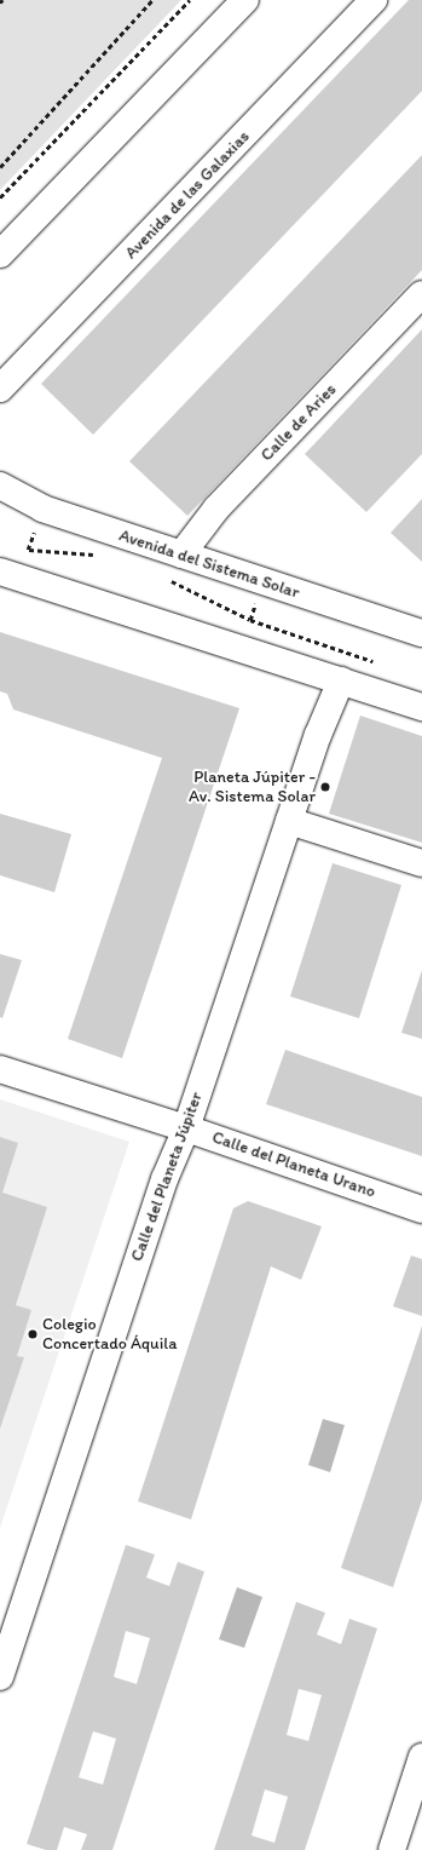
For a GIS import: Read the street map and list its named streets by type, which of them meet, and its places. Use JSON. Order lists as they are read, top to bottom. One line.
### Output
{"streets":{"street":["Avenida de las Galaxias","Calle de Aries","Avenida del Sistema Solar","Calle del Planeta Urano","Calle del Planeta Júpiter"]},"crossings":[["Calle de Aries","Avenida del Sistema Solar"],["Calle del Planeta Urano","Calle del Planeta Júpiter"]],"places":["Planeta Júpiter - Av. Sistema Solar","Colegio Concertado Áquila"]}
